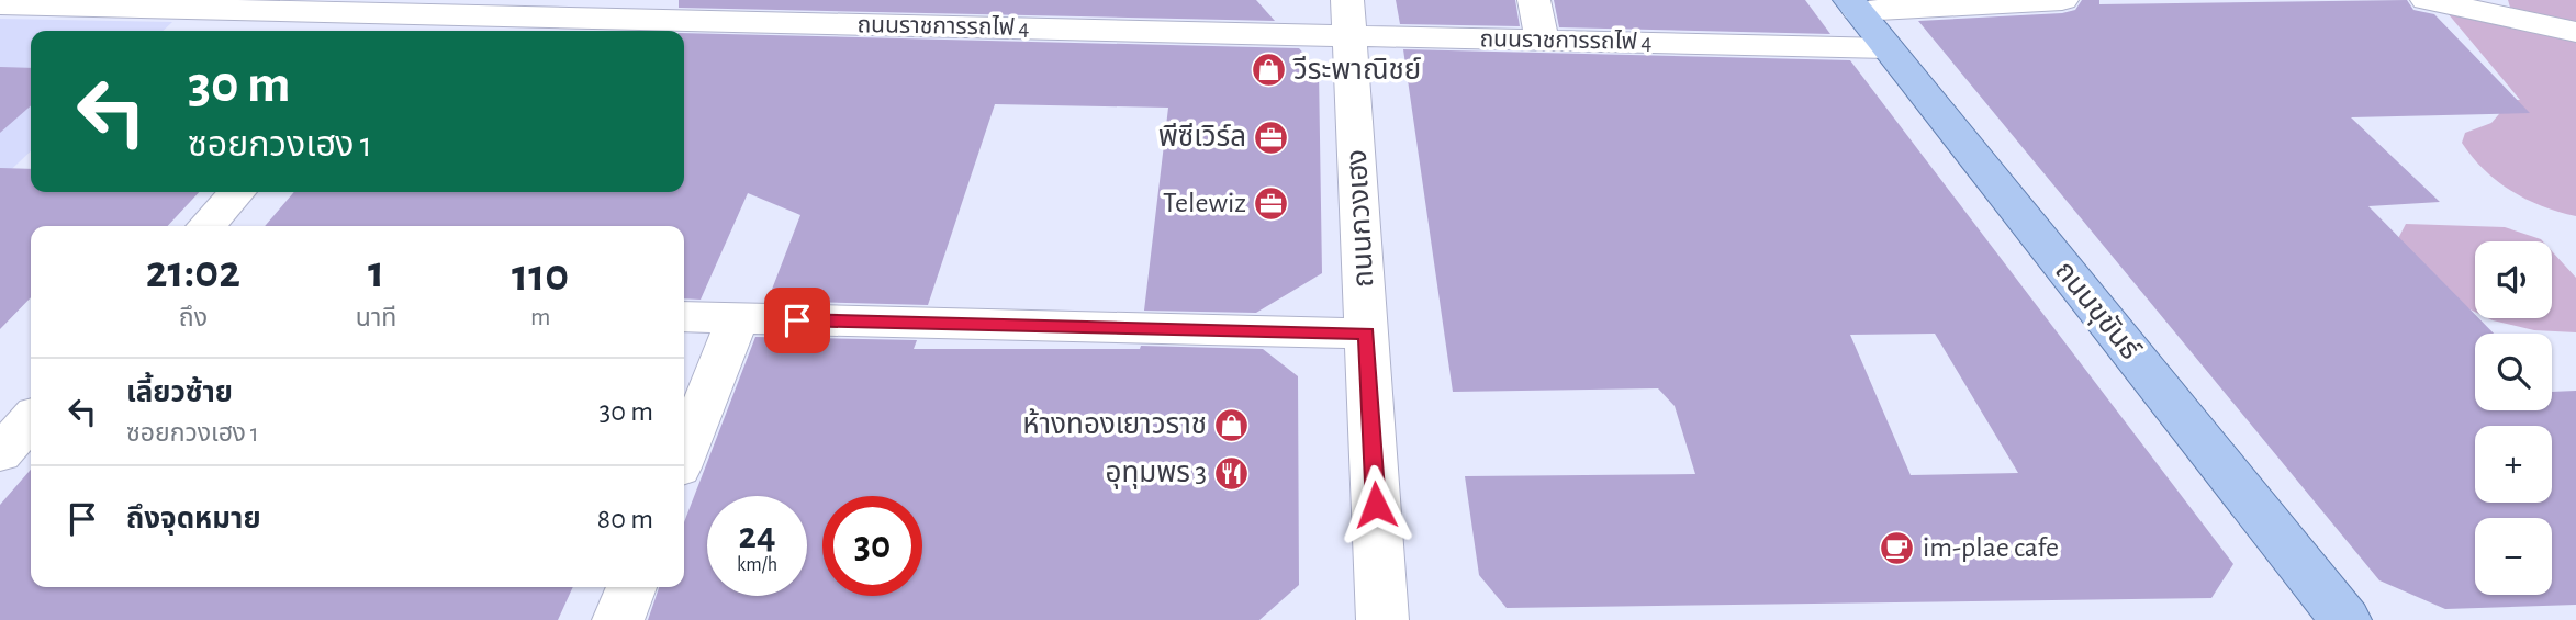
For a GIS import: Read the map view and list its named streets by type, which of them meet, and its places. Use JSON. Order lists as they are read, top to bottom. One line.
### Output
{"streets":{"main road":["ถนนขุขันธ์"],"street":["ถนนราชการรถไฟ 4","ถนนกวงเฮง"]},"crossings":[["ถนนราชการรถไฟ 4","ถนนกวงเฮง"],["ถนนราชการรถไฟ 4","ถนนขุขันธ์"]],"places":{"shop":["วีระพาณิชย์","ห้างทองเยาวราช"],"office":["พีซีเวิร์ล","Telewiz"],"restaurant":["อุทุมพร 3"],"cafe":["im-plae cafe"]},"page":{"turn":["30 m","ซอยกวงเฮง 1"],"eta":["21:02","ถึง","1","นาที","110","m"],"map_buttons":["+","−"],"list":[{"name":"เลี้ยวซ้าย","note":"ซอยกวงเฮง 1","value":"30 m"},{"name":"ถึงจุดหมาย","value":"80 m"}],"speed":"24 km/h","limit":"30"}}
